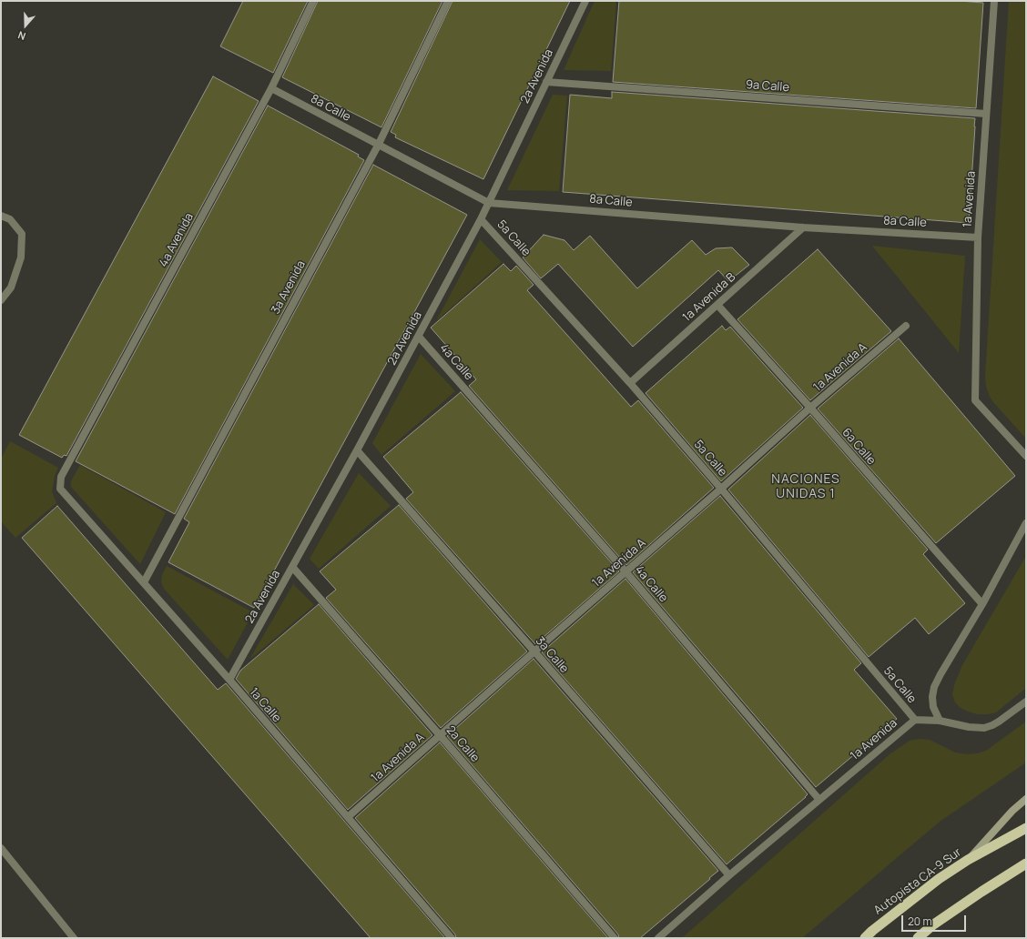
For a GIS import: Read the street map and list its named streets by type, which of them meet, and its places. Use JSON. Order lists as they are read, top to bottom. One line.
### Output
{"streets":{"highway":["Autopista CA-9 Sur"],"street":["2a Avenida","9a Calle","8a Calle","1a Avenida","5a Calle","4a Avenida","3a Avenida","1a Avenida B","4a Calle","1a Avenida A","6a Calle","3a Calle","1a Calle","2a Calle"]},"crossings":[["2a Avenida","9a Calle"],["2a Avenida","8a Calle"],["2a Avenida","5a Calle"],["2a Avenida","4a Calle"],["2a Avenida","3a Calle"],["2a Avenida","1a Calle"],["2a Avenida","2a Calle"],["9a Calle","1a Avenida"],["8a Calle","1a Avenida"],["8a Calle","4a Avenida"],["8a Calle","3a Avenida"],["8a Calle","1a Avenida B"],["1a Avenida","5a Calle"],["1a Avenida","4a Calle"],["1a Avenida","3a Calle"],["5a Calle","1a Avenida B"],["5a Calle","1a Avenida A"],["4a Avenida","1a Calle"],["3a Avenida","1a Calle"],["1a Avenida B","6a Calle"],["4a Calle","1a Avenida A"],["1a Avenida A","6a Calle"],["1a Avenida A","3a Calle"],["1a Avenida A","1a Calle"],["1a Avenida A","2a Calle"]],"districts":["NACIONES UNIDAS 1"],"scale_bar":"20 m","north":"bottom"}
